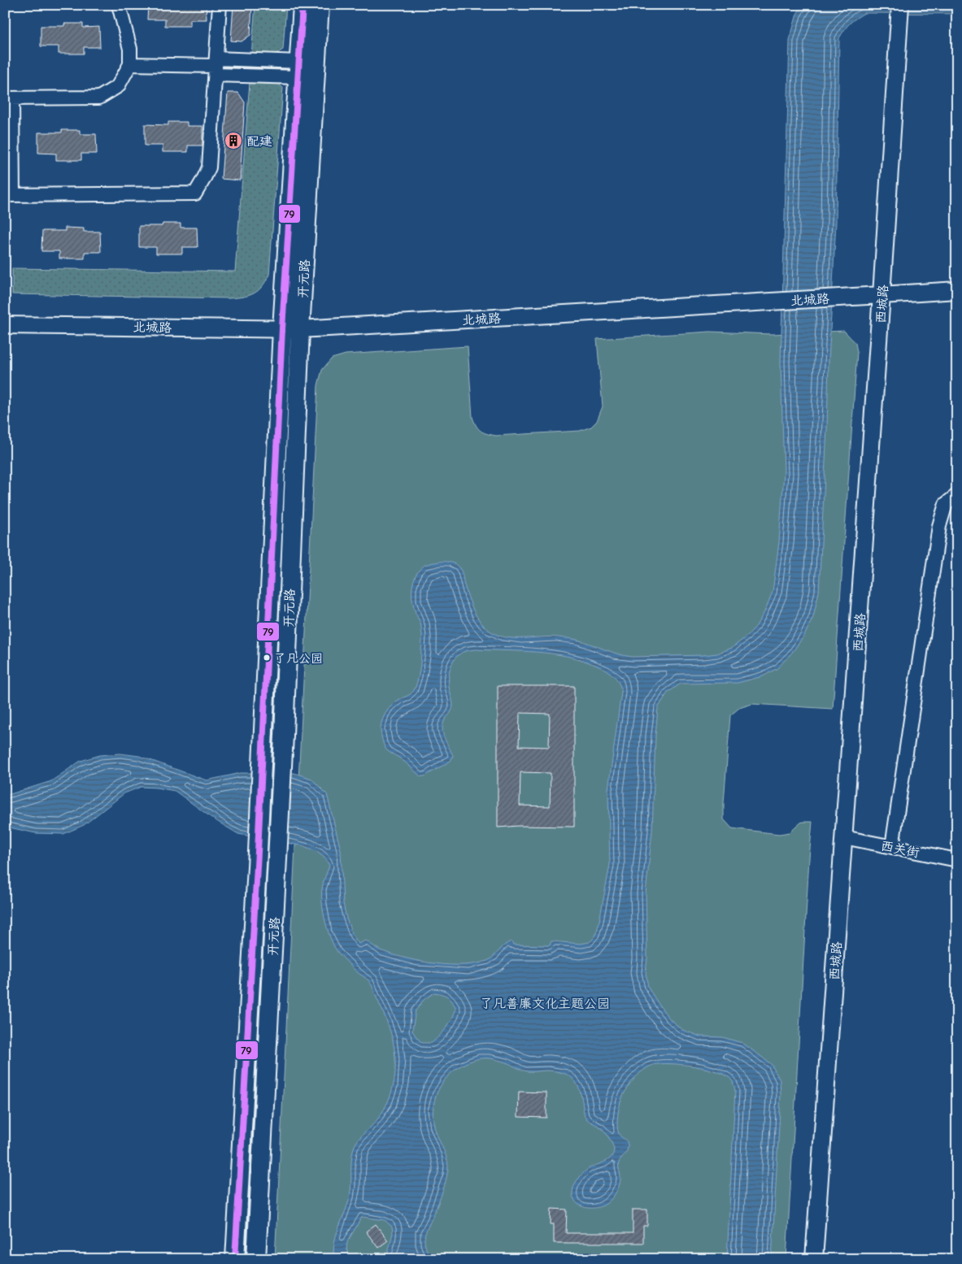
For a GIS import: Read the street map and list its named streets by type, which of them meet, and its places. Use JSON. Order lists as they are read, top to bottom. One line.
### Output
{"streets":{"main road":["开元路"],"street":["北城路","西城路","西关街"]},"crossings":[["开元路","北城路"],["北城路","西城路"],["西城路","西关街"]],"parks":["了凡善廉文化主题公园"],"places":{"building":["配建"],"other":["了凡公园"]},"lines":["transit line 79"]}
